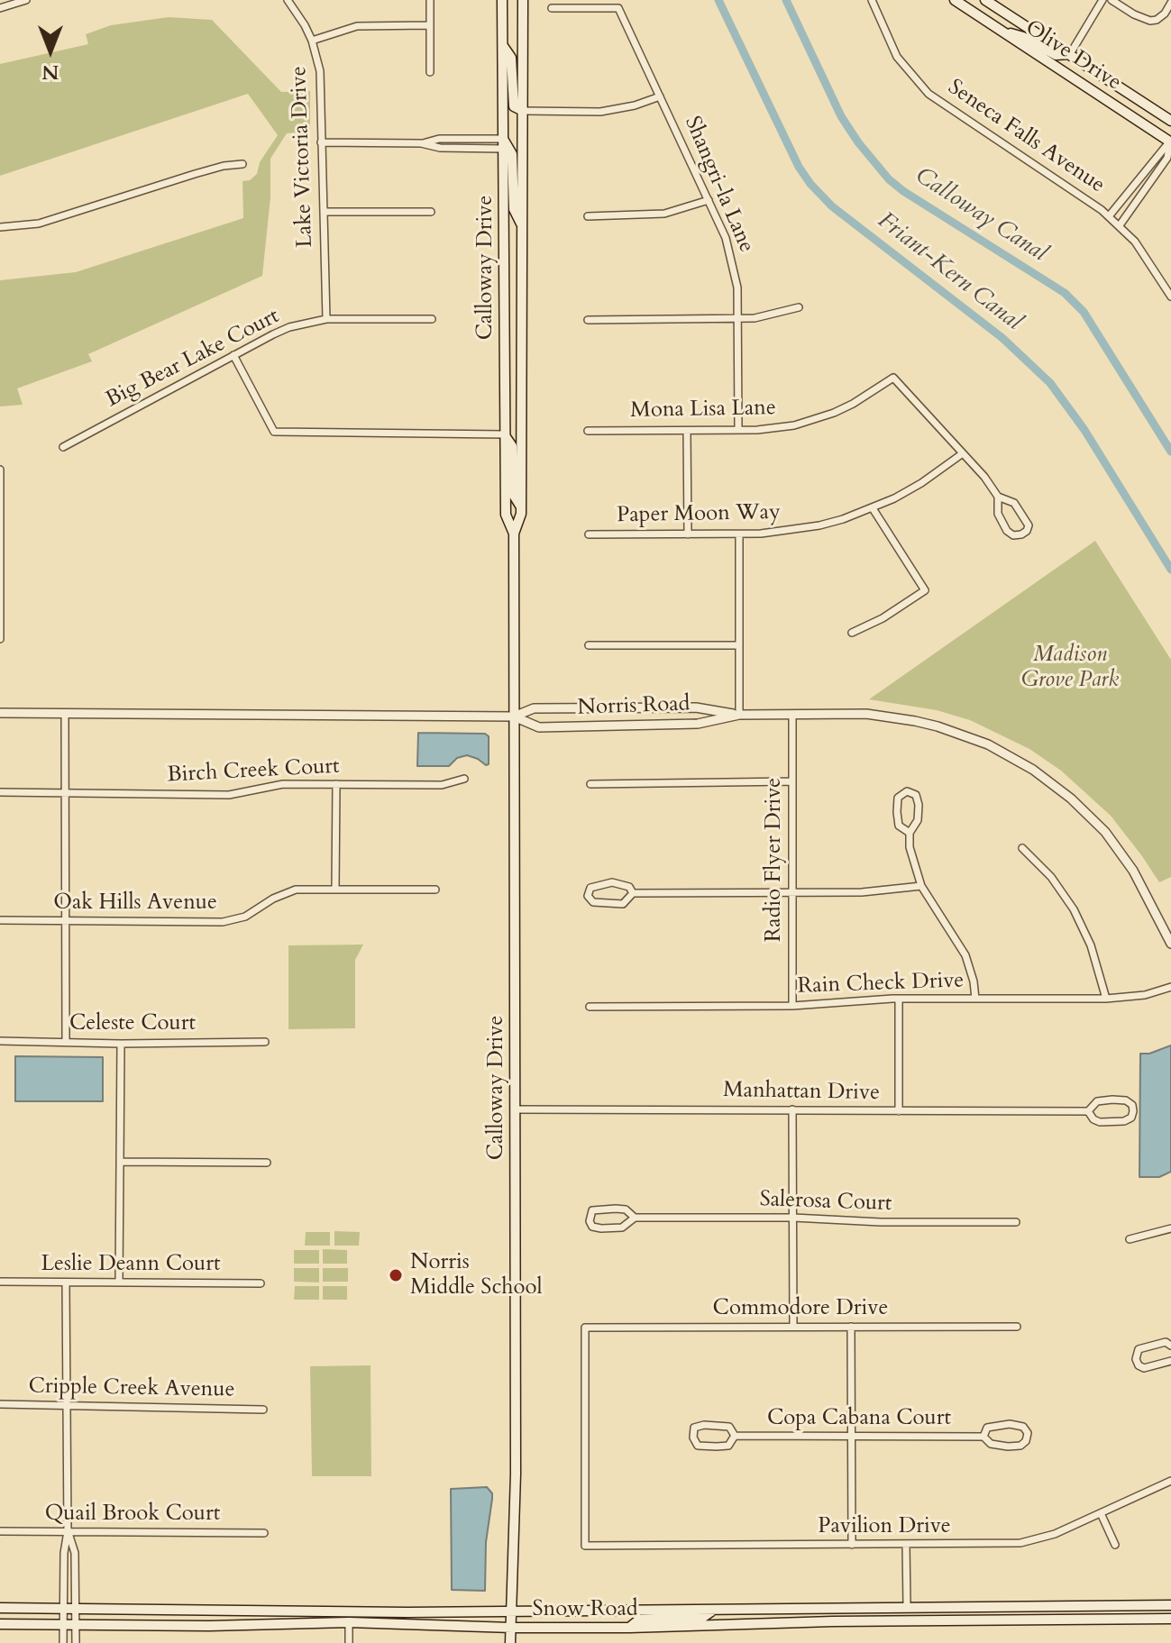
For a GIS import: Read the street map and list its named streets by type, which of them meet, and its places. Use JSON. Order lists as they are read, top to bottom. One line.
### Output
{"streets":{"main road":["Olive Drive","Calloway Drive","Snow Road"],"street":["Seneca Falls Avenue","Lake Victoria Drive","Shangri-la Lane","Big Bear Lake Court","Mona Lisa Lane","Paper Moon Way","Norris Road","Birch Creek Court","Radio Flyer Drive","Oak Hills Avenue","Rain Check Drive","Celeste Court","Manhattan Drive","Salerosa Court","Leslie Deann Court","Commodore Drive","Cripple Creek Avenue","Copa Cabana Court","Quail Brook Court","Pavilion Drive"]},"crossings":[["Lake Victoria Drive","Big Bear Lake Court"],["Shangri-la Lane","Mona Lisa Lane"],["Calloway Drive","Norris Road"],["Calloway Drive","Manhattan Drive"],["Calloway Drive","Snow Road"],["Mona Lisa Lane","Paper Moon Way"],["Norris Road","Radio Flyer Drive"],["Radio Flyer Drive","Rain Check Drive"],["Commodore Drive","Pavilion Drive"]],"water":["Calloway Canal","Friant-Kern Canal"],"parks":["Madison Grove Park"],"places":["Norris Middle School"],"north":"bottom"}
